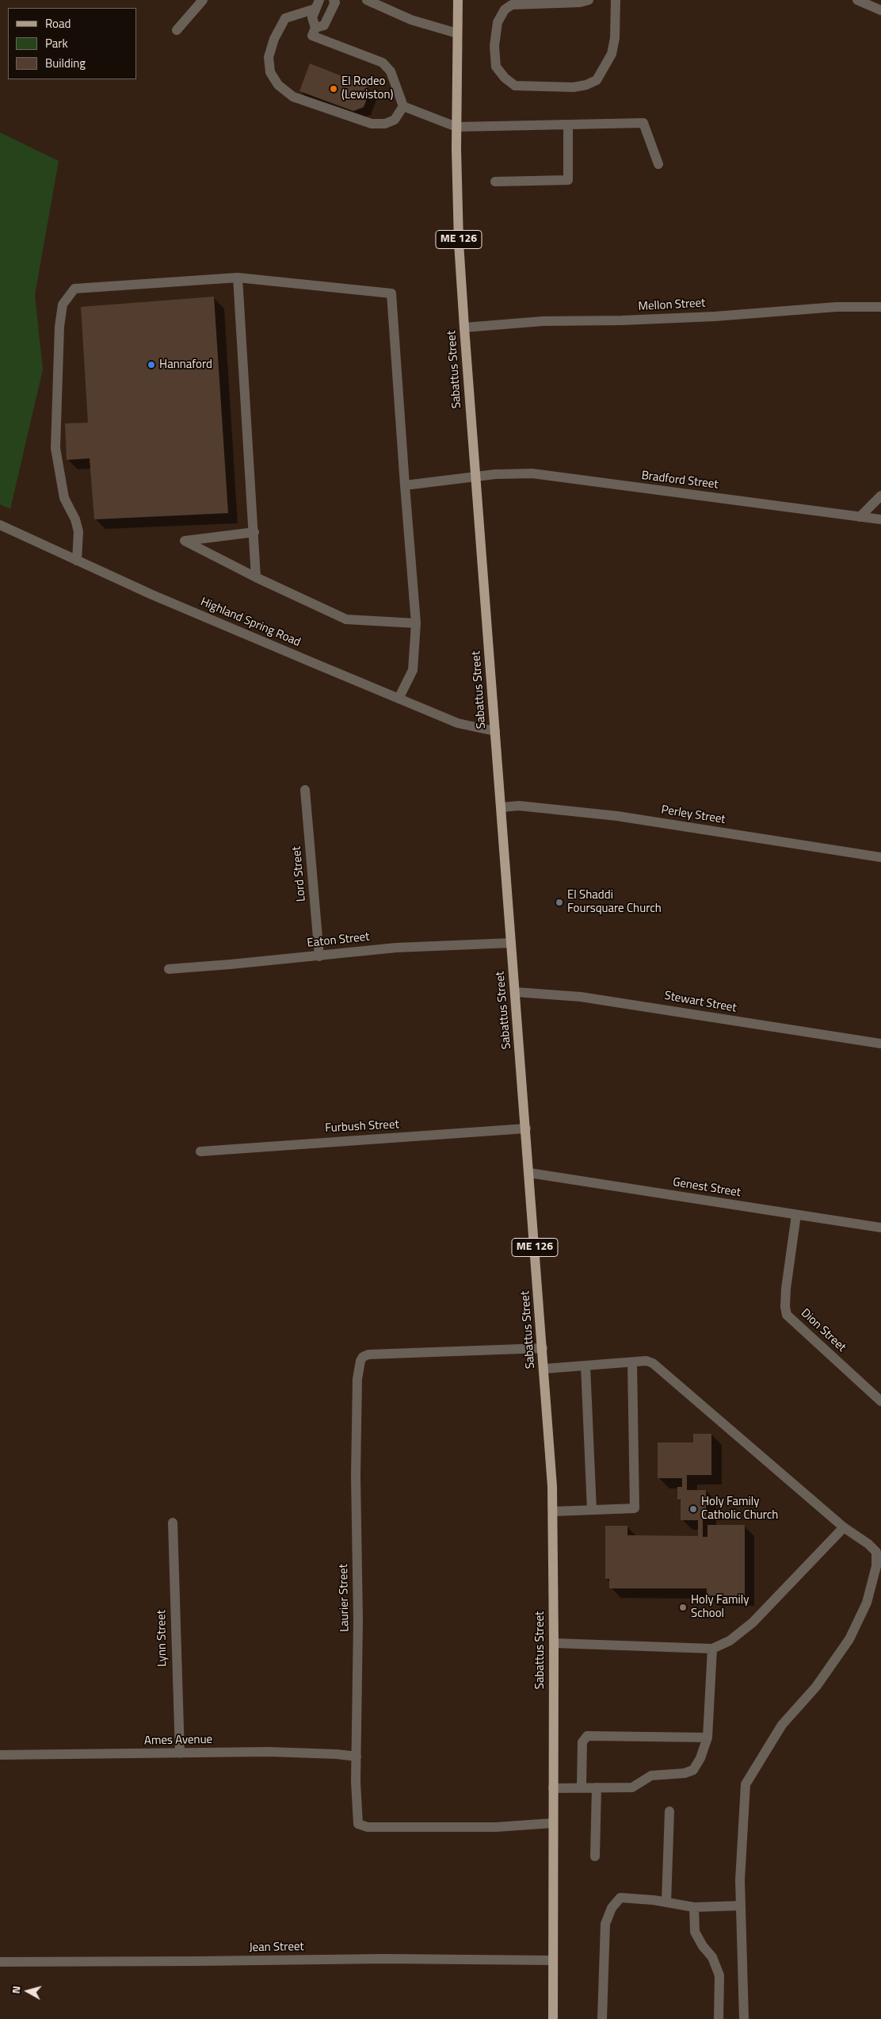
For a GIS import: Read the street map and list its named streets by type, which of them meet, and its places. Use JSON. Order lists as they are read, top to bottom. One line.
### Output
{"streets":{"main road":["ME 126","Sabattus Street"],"street":["Mellon Street","Bradford Street","Highland Spring Road","Perley Street","Lord Street","Eaton Street","Stewart Street","Furbush Street","Genest Street","Dion Street","Laurier Street","Lynn Street","Ames Avenue","Jean Street"]},"crossings":[["Mellon Street","Sabattus Street"],["Sabattus Street","Bradford Street"],["Sabattus Street","Highland Spring Road"],["Sabattus Street","Perley Street"],["Sabattus Street","Eaton Street"],["Sabattus Street","Stewart Street"],["Sabattus Street","Furbush Street"],["Sabattus Street","Genest Street"],["Sabattus Street","Laurier Street"],["Sabattus Street","Jean Street"],["Lord Street","Eaton Street"],["Genest Street","Dion Street"],["Laurier Street","Ames Avenue"],["Lynn Street","Ames Avenue"]],"places":["El Rodeo (Lewiston)","Hannaford","El Shaddi Foursquare Church","Holy Family Catholic Church","Holy Family School"],"legend":["Road","Park","Building"],"north":"left"}
